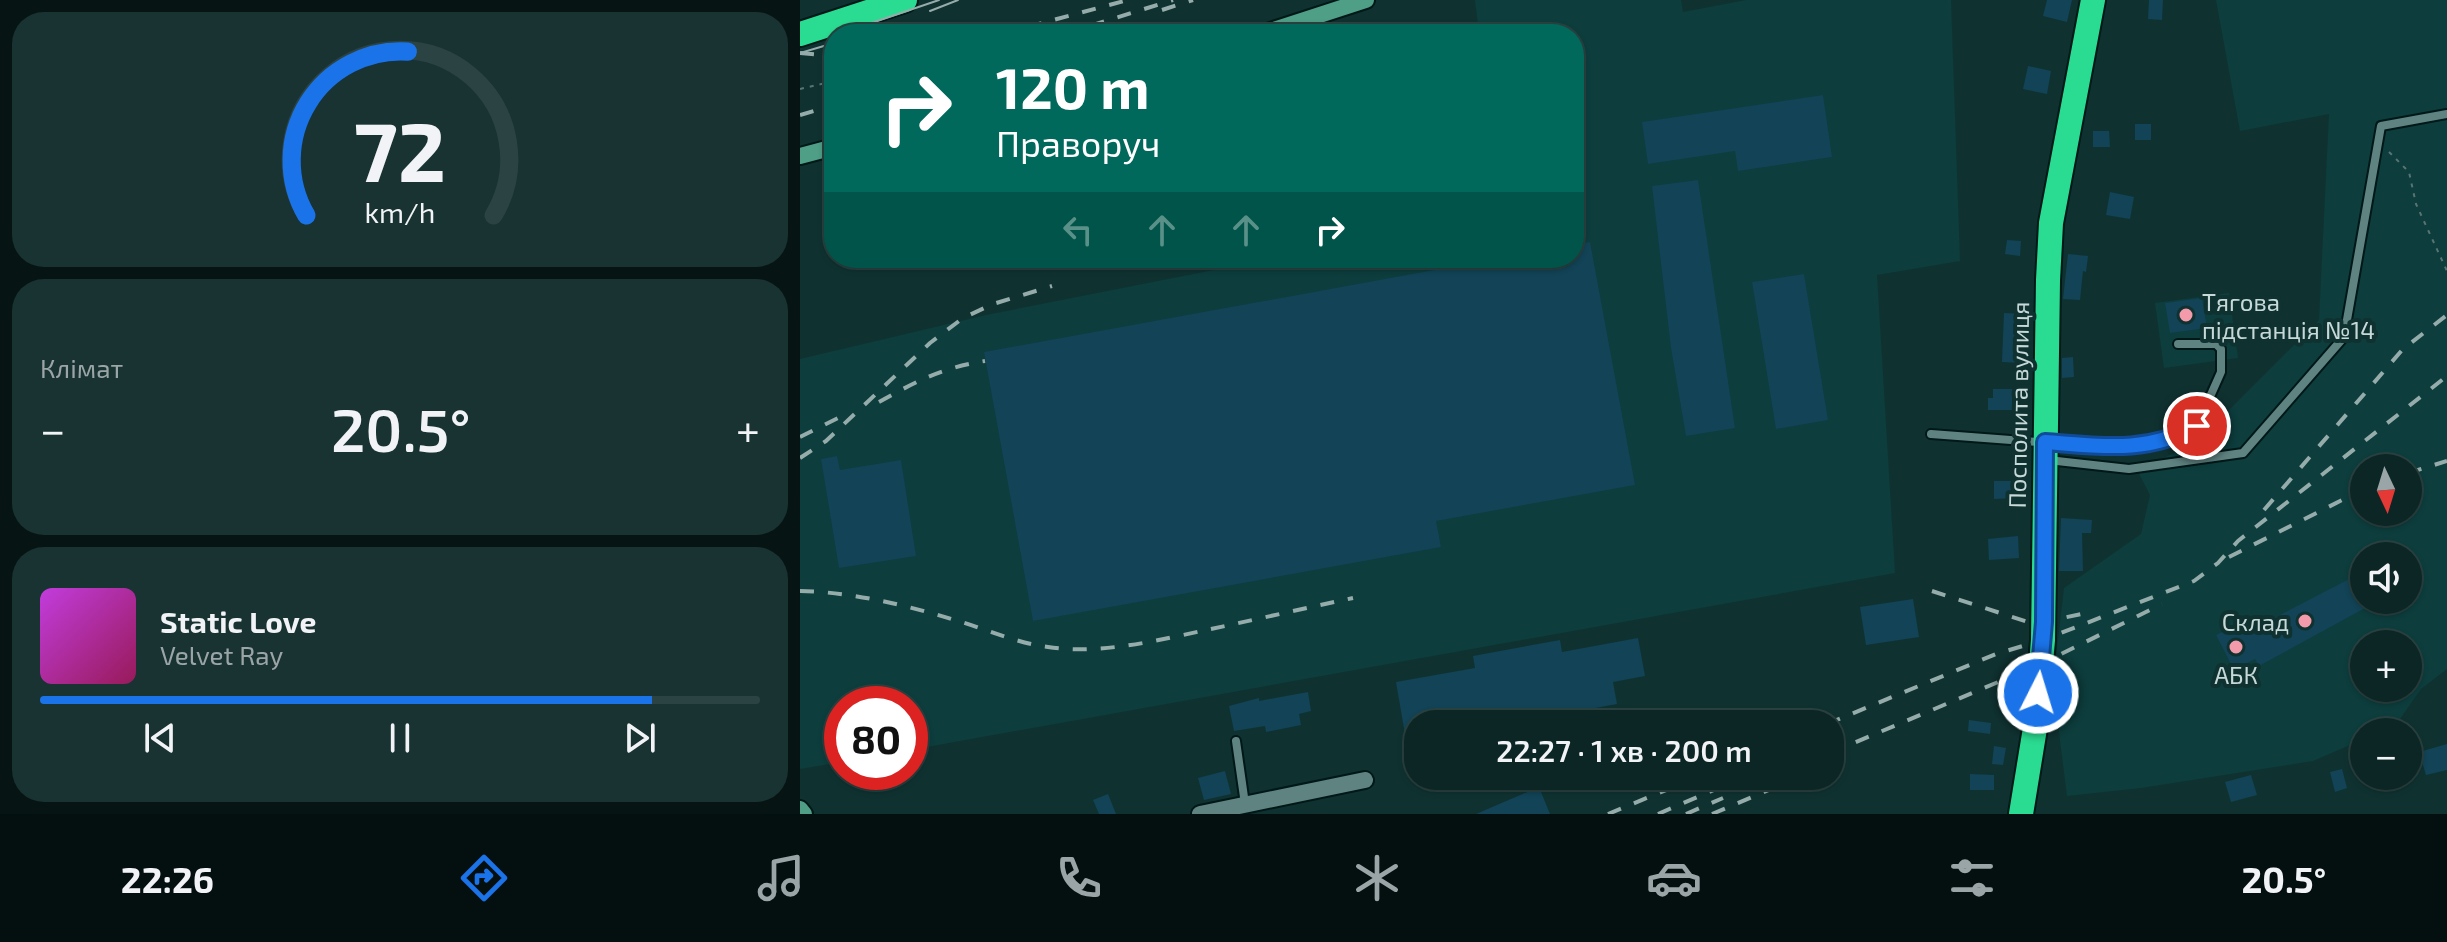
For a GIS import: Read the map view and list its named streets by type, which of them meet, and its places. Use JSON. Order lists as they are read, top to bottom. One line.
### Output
{"streets":{"highway":["Посполита вулиця"]},"places":["Тягова пiдстанцiя №14","Склад","АБК"],"north":"bottom","page":{"turn":["120 m","Праворуч"],"tile":"Клімат","heat":["−","20.5°","+"],"map_buttons":["+","−"],"song":["Static Love","Velvet Ray"],"limit":"80","trip":"22:27 · 1 хв · 200 m","tabs":["22:26","20.5°"],"gauge":["72","km/h"]}}
